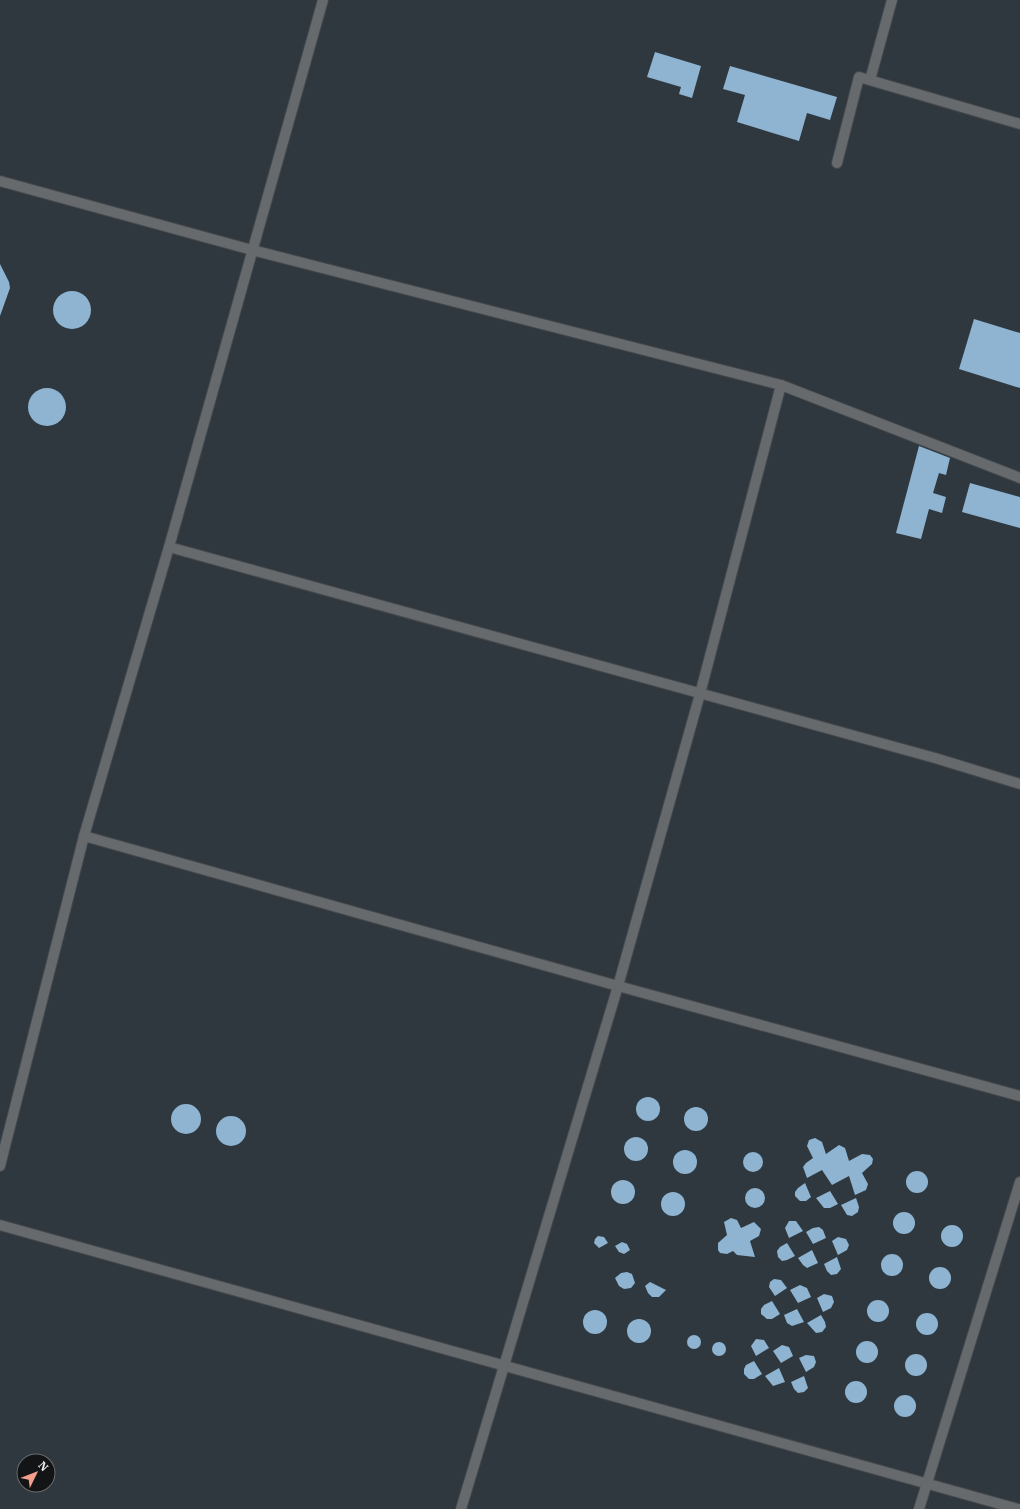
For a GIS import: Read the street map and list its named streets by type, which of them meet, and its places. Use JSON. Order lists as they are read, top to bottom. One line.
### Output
{"north":"top right"}
